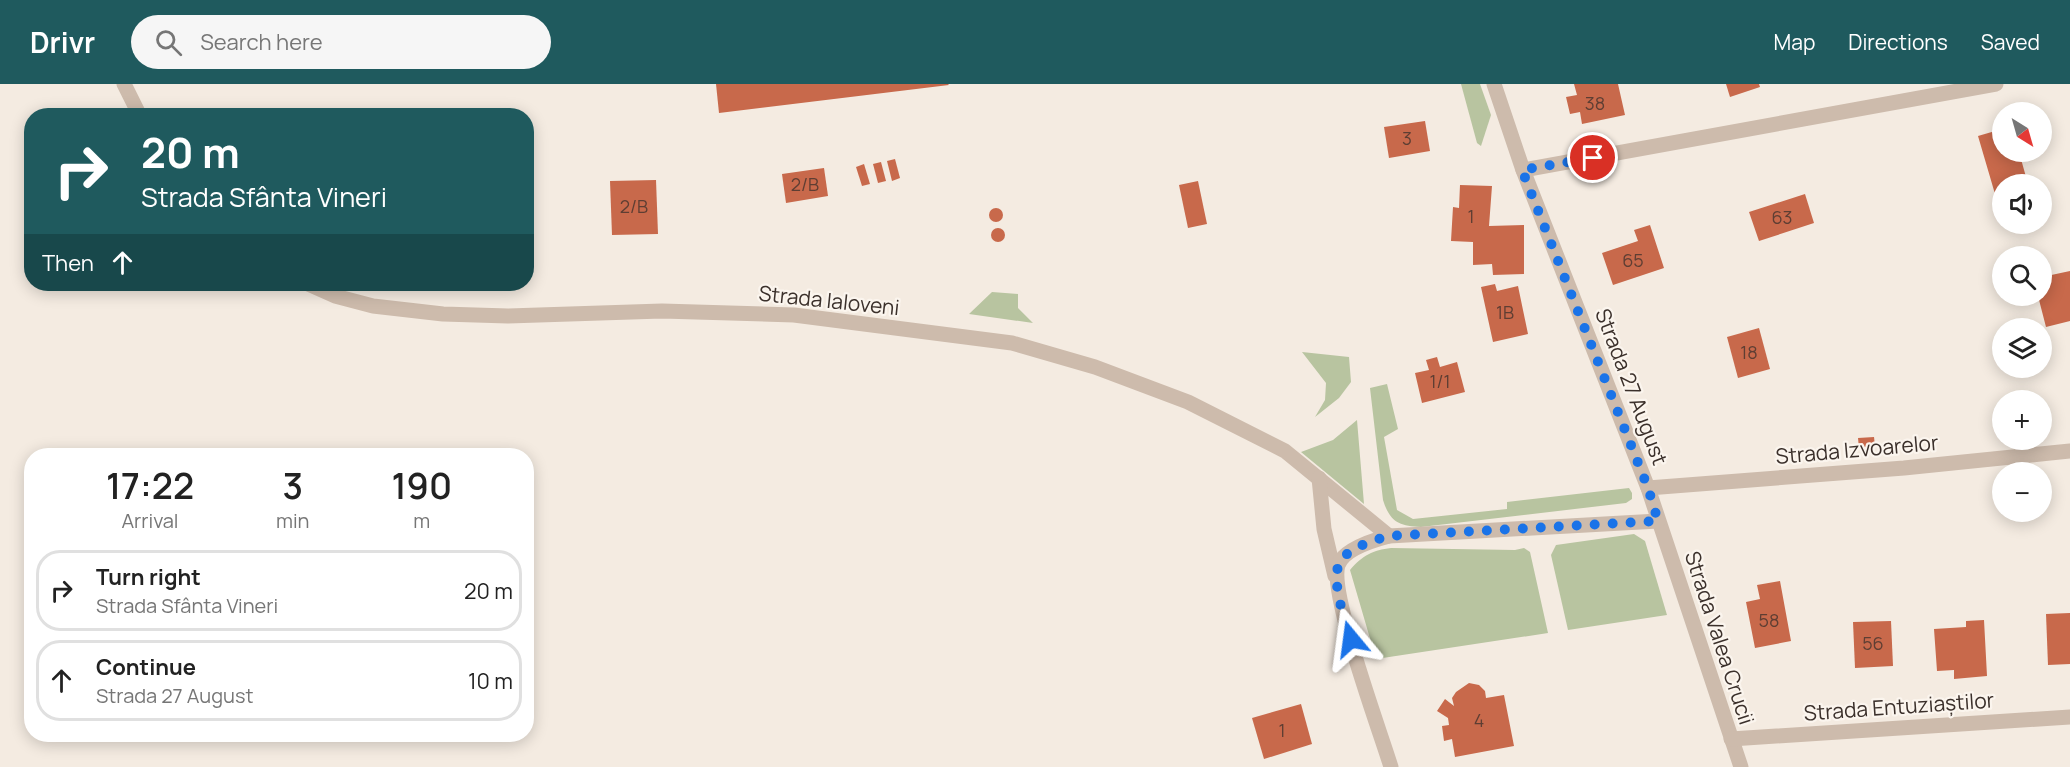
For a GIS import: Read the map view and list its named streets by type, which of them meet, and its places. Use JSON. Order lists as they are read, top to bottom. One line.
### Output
{"streets":{"street":["Strada Ialoveni","Strada 27 August","Strada Izvoarelor","Strada Valea Crucii","Strada Entuziaștilor"]},"crossings":[["Strada 27 August","Strada Izvoarelor"],["Strada 27 August","Strada Valea Crucii"],["Strada Valea Crucii","Strada Entuziaștilor"]],"house_numbers":["38","3","2/B","2/B","1","63","65","1B","18","1/1","58","56","4","1"],"north":"bottom right","page":{"header":"Drivr","search":"Search here","nav":["Map","Directions","Saved"],"map_buttons":["+","−"],"turn":["20 m","Strada Sfânta Vineri"],"then":"Then","eta":["17:22","Arrival","3","min","190","m"],"list":[{"name":"Turn right","note":"Strada Sfânta Vineri","value":"20 m"},{"name":"Continue","note":"Strada 27 August","value":"10 m"}]}}
